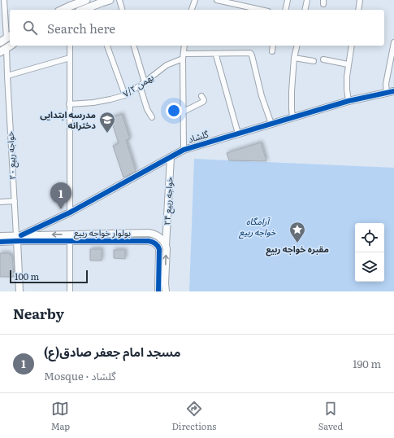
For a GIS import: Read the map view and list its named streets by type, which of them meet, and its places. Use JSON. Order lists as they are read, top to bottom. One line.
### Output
{"streets":{"street":["بهمن ۷/۲","گلشاد","خواجه ربیع ۲۰","خواجه ربیع ۲۴","بولوار خواجه ربیع"]},"crossings":[["گلشاد","خواجه ربیع ۲۰"],["گلشاد","خواجه ربیع ۲۴"],["گلشاد","بولوار خواجه ربیع"],["خواجه ربیع ۲۰","بولوار خواجه ربیع"],["خواجه ربیع ۲۴","بولوار خواجه ربیع"]],"parks":["آرامگاه خواجه ربیع"],"places":{"school or university":["مدرسه ابتدایی دخترانه"],"place":["مقبره خواجه ربیع"]},"scale_bar":"100 m","page":{"search":"Search here","pins":"1","scale":"100 m","heading":"Nearby","list":[{"mark":"1","name":"مسجد امام جعفر صادق(ع)","note":"Mosque · گلشاد","value":"190 m"}],"nav":["Map","Directions","Saved"]}}
